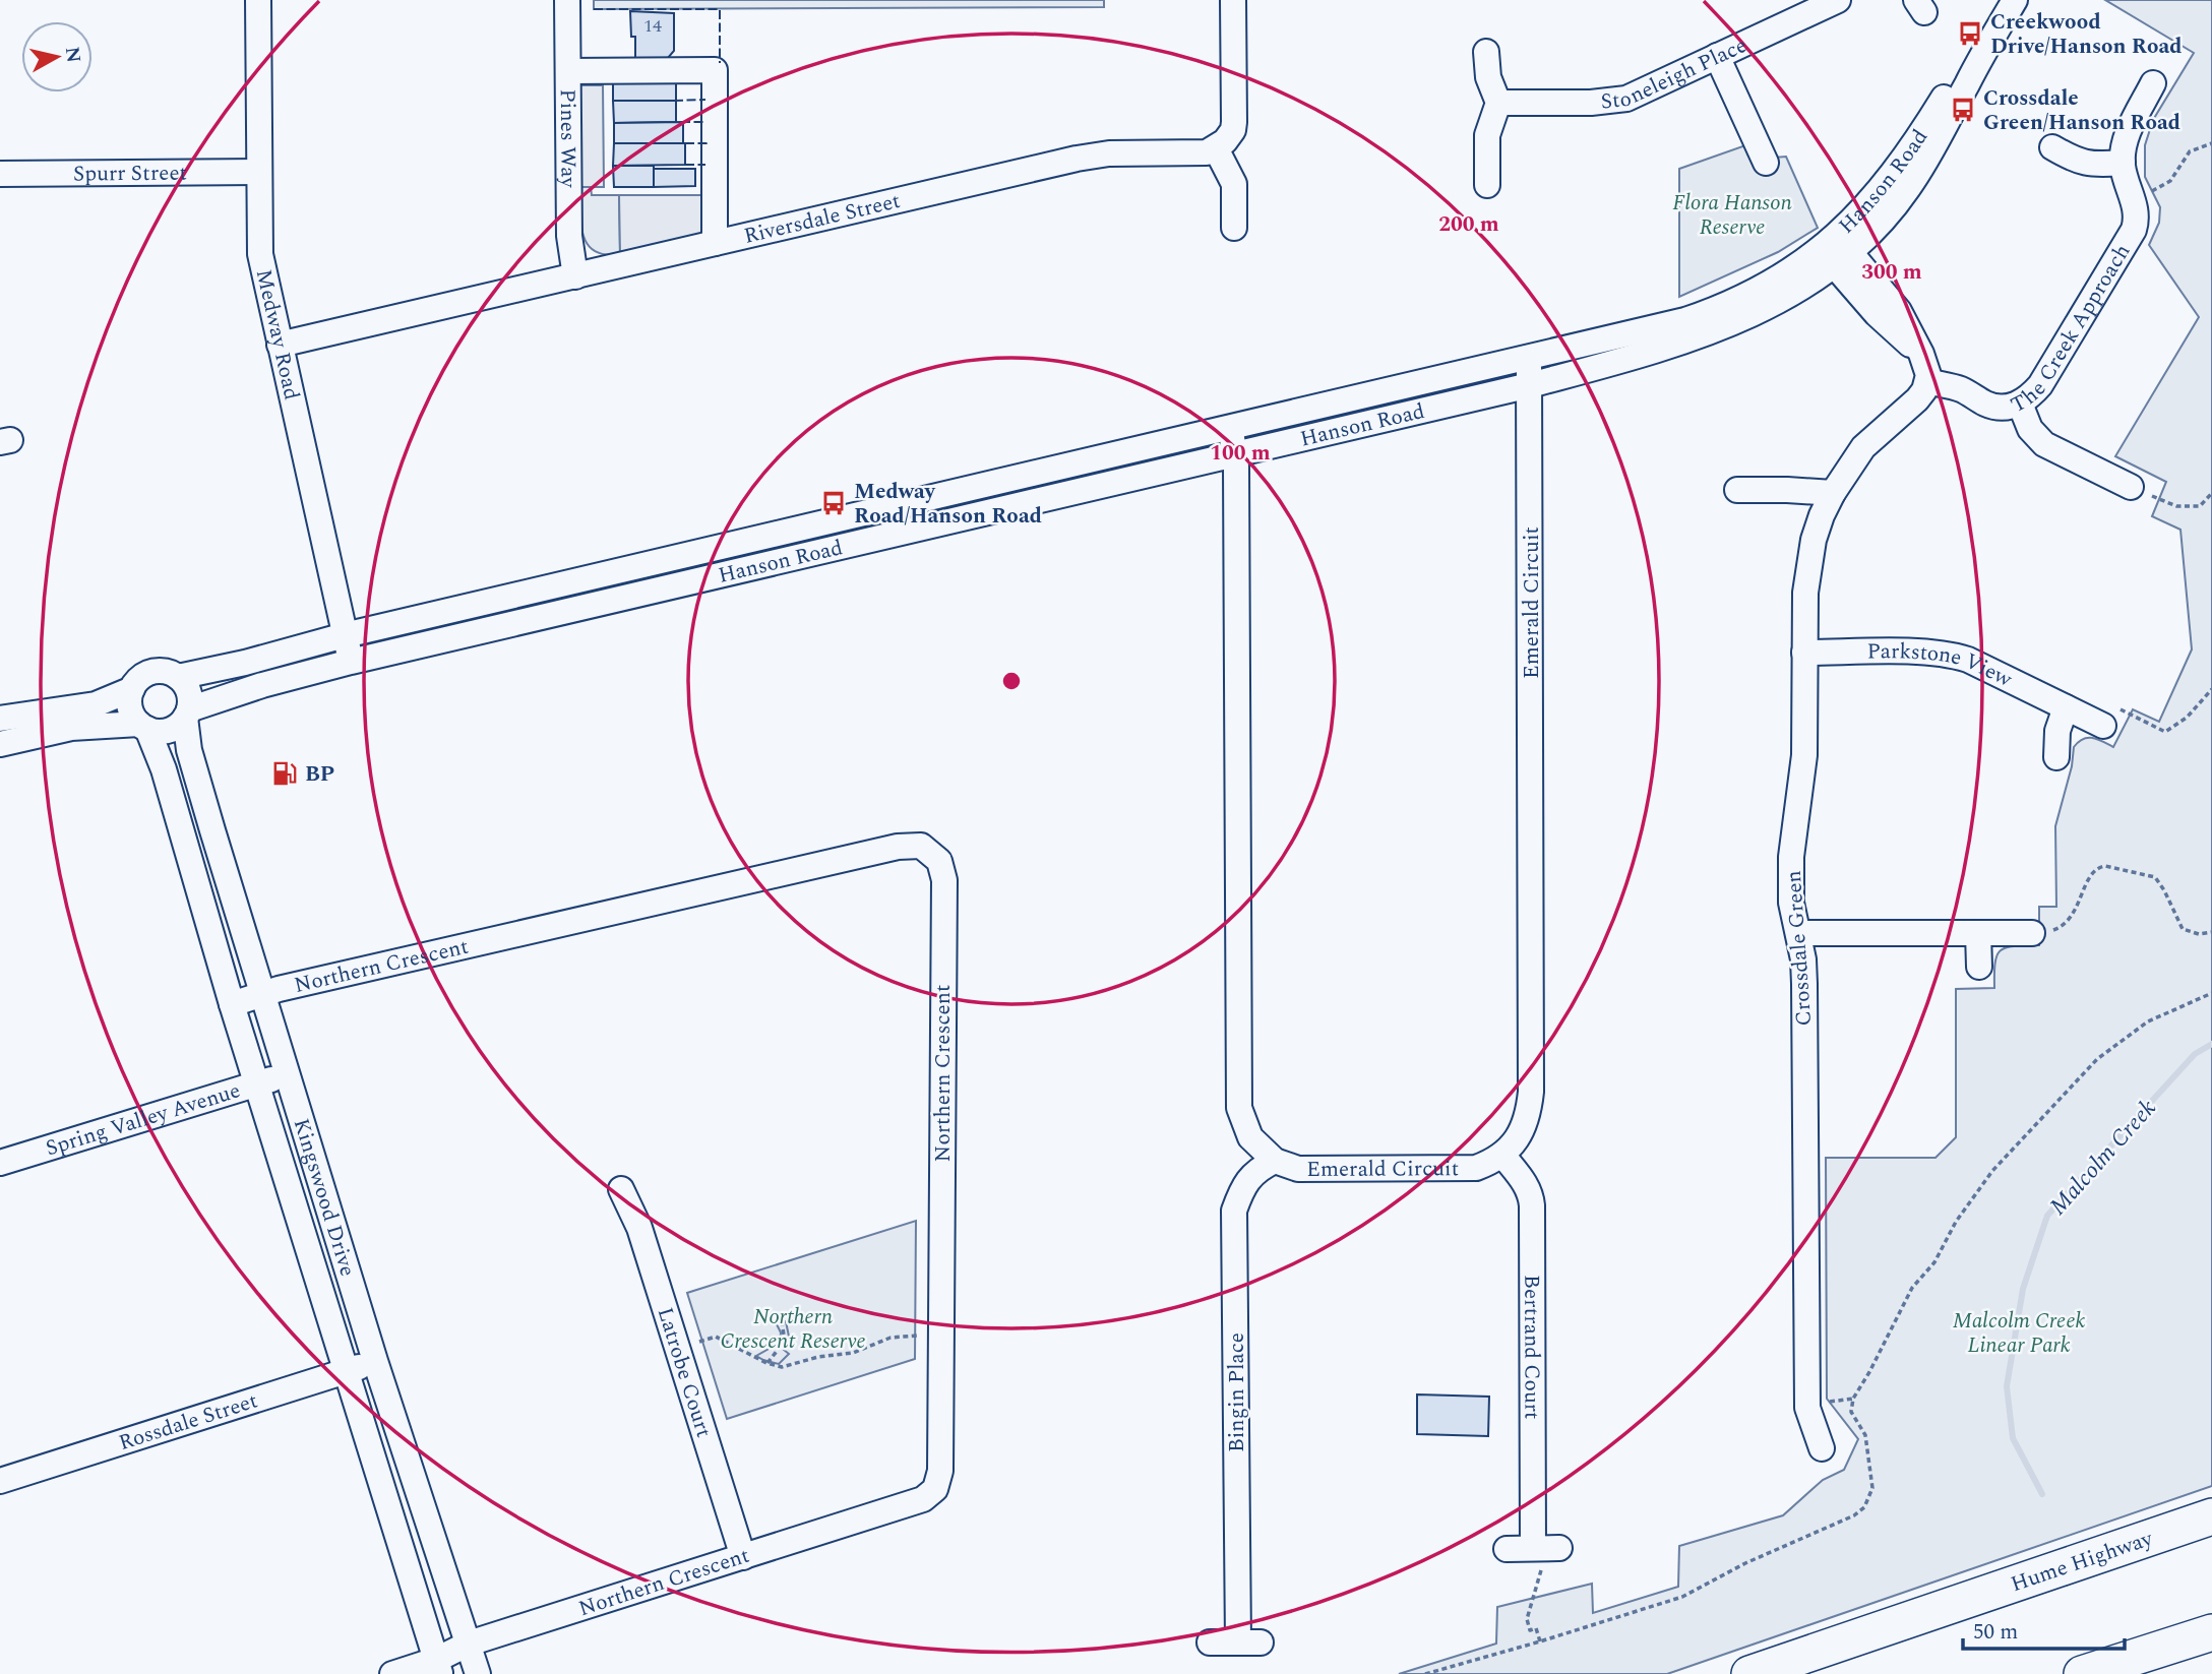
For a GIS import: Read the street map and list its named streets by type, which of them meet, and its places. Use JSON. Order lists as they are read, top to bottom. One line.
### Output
{"streets":{"highway":["Hume Highway"],"street":["Stoneleigh Place","Pines Way","Spurr Street","Hanson Road","Riversdale Street","The Creek Approach","Medway Road","Emerald Circuit","Parkstone View","Crossdale Green","Northern Crescent","Spring Valley Avenue","Kingswood Drive","Bertrand Court","Latrobe Court","Bingin Place","Rossdale Street"]},"crossings":[["Pines Way","Riversdale Street"],["Spurr Street","Medway Road"],["Hanson Road","Medway Road"],["Hanson Road","Emerald Circuit"],["Hanson Road","Kingswood Drive"],["Riversdale Street","Medway Road"],["The Creek Approach","Crossdale Green"],["Emerald Circuit","Bertrand Court"],["Emerald Circuit","Bingin Place"],["Parkstone View","Crossdale Green"],["Northern Crescent","Kingswood Drive"],["Northern Crescent","Latrobe Court"],["Spring Valley Avenue","Kingswood Drive"],["Kingswood Drive","Rossdale Street"]],"water":["Malcolm Creek"],"parks":["Flora Hanson Reserve","Northern Crescent Reserve","Malcolm Creek Linear Park"],"places":{"bus stop":["Creekwood Drive/Hanson Road","Crossdale Green/Hanson Road","Medway Road/Hanson Road"],"fuel station":["BP"]},"house_numbers":["14"],"scale_bar":"50 m","north":"right","rings":["200 m","300 m","100 m"]}
